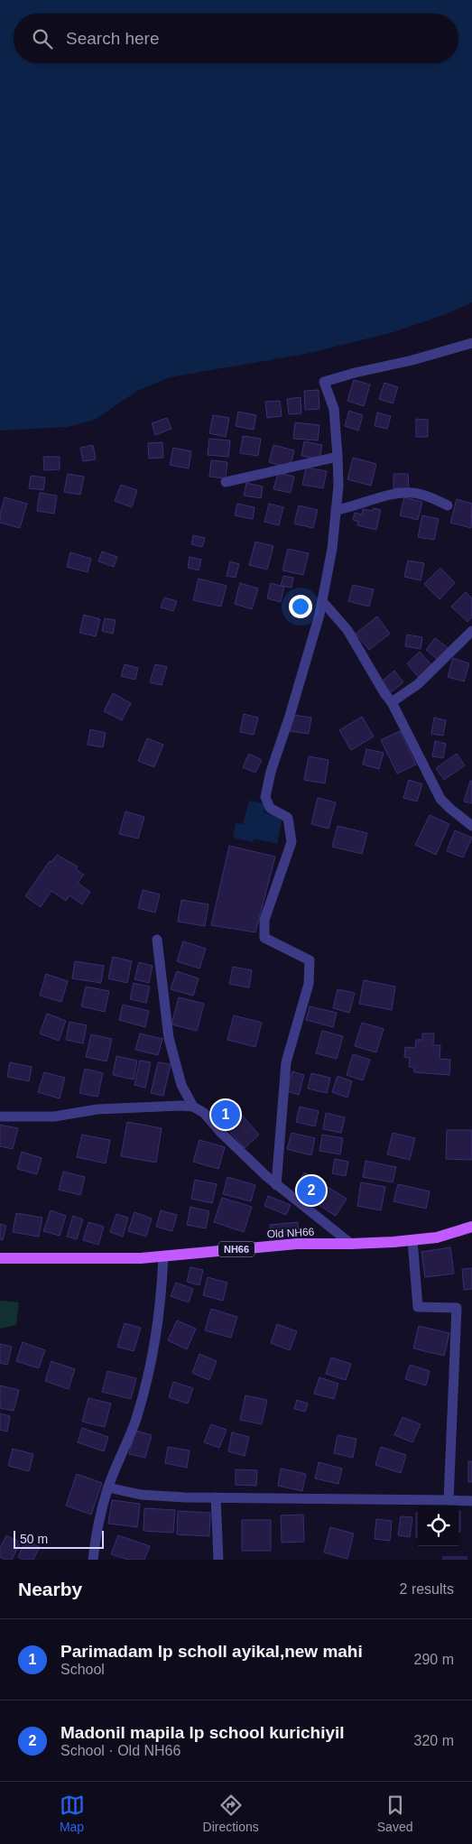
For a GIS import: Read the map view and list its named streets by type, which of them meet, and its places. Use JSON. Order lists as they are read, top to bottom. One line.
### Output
{"streets":{"main road":["Old NH66","NH66"]},"scale_bar":"50 m","page":{"search":"Search here","pins":["1","2"],"scale":"50 m","heading":["Nearby","2 results"],"list":[{"mark":"1","name":"Parimadam lp scholl ayikal,new mahi","note":"School","value":"290 m"},{"mark":"2","name":"Madonil mapila lp school kurichiyil","note":"School · Old NH66","value":"320 m"}],"nav":["Map","Directions","Saved"]}}
